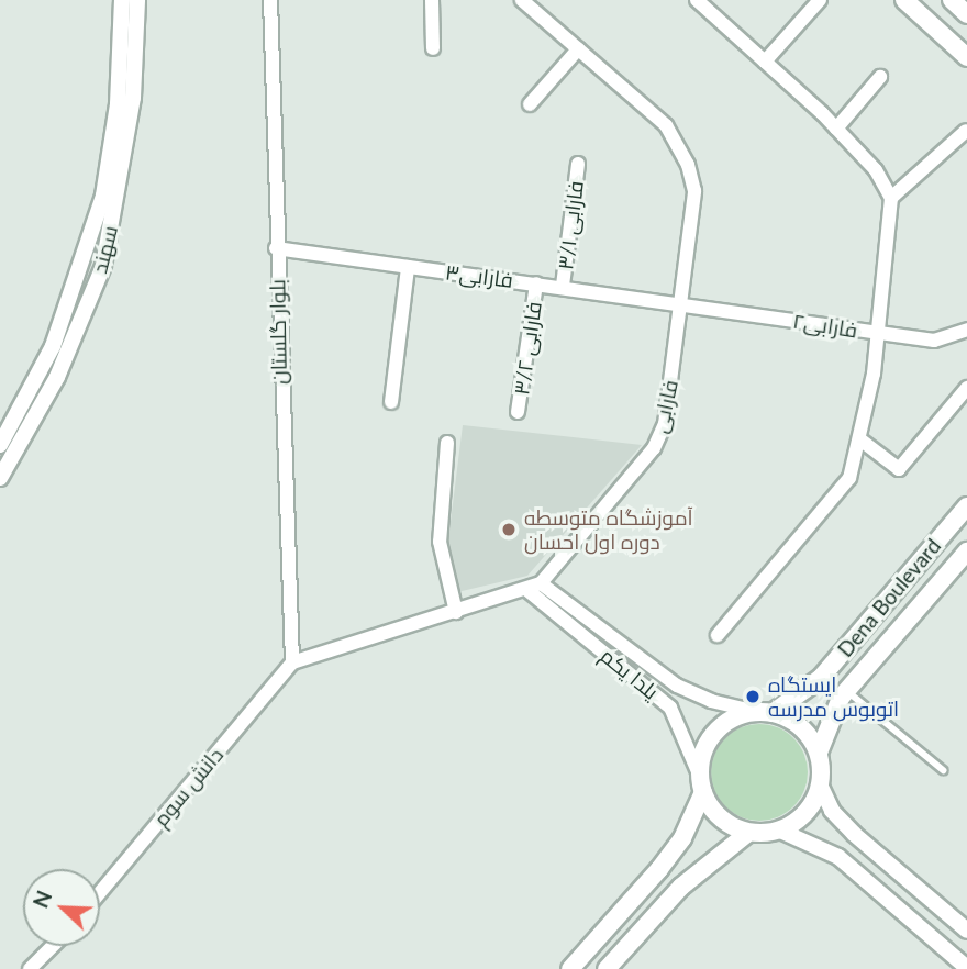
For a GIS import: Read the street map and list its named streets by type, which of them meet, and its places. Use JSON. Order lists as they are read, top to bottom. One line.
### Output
{"streets":{"main road":["Dena Boulevard"],"street":["فارابی ۳/۱","سهند","فارابی۳","فارابی۲","بلوار گلستان","فارابی ۳/۲","فارابی","یلدا یکم","دانش سوم"]},"crossings":[["فارابی ۳/۱","فارابی۳"],["فارابی۳","فارابی۲"],["فارابی۳","بلوار گلستان"],["فارابی۳","فارابی ۳/۲"],["فارابی۳","فارابی"],["فارابی۲","فارابی"],["بلوار گلستان","دانش سوم"],["فارابی","یلدا یکم"],["Dena Boulevard","یلدا یکم"]],"places":["آموزشگاه متوسطه دوره اول احسان","ایستگاه اتوبوس مدرسه"],"north":"top left"}
